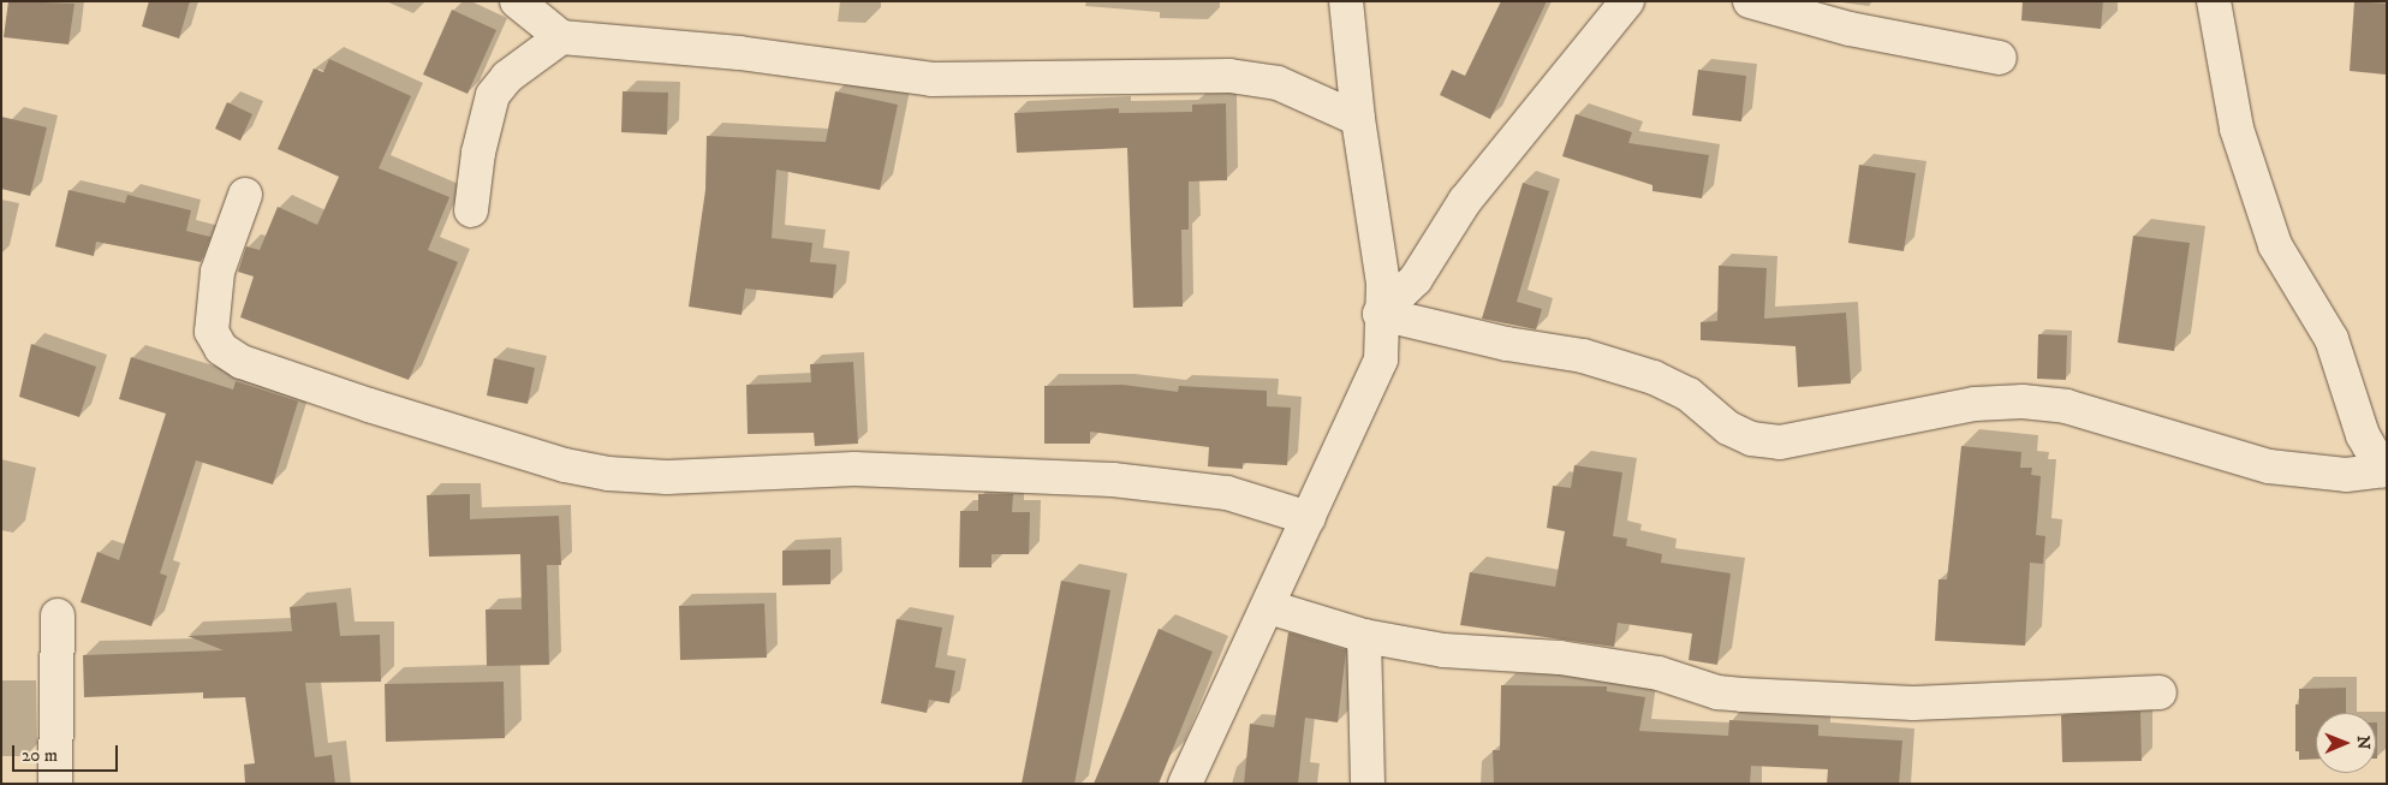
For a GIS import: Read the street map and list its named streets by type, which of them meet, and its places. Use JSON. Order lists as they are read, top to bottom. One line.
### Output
{"scale_bar":"20 m","north":"right"}
